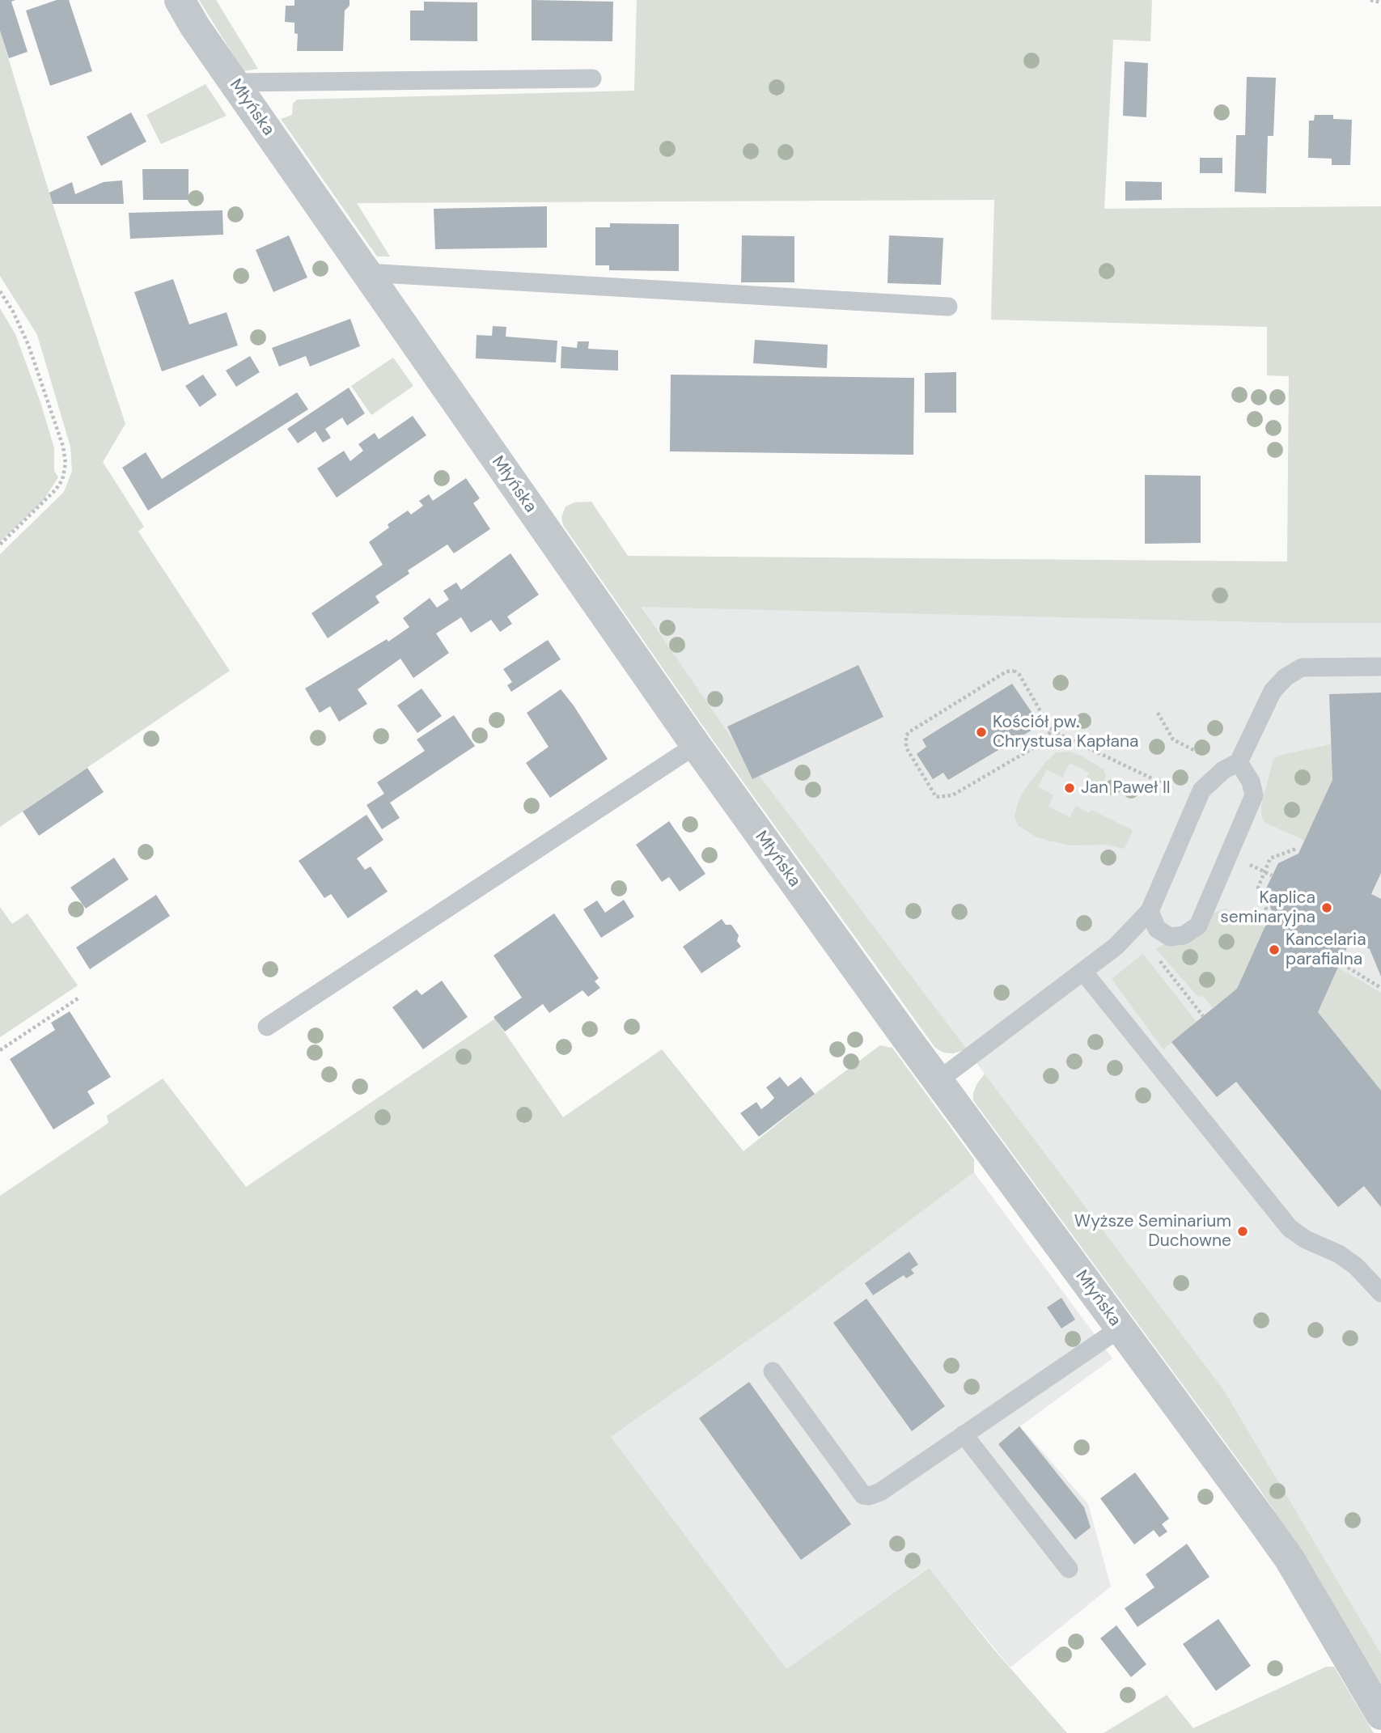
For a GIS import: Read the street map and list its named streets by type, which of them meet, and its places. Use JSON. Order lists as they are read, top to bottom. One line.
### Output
{"streets":{"street":["Młyńska"]},"places":["Kościół pw. Chrystusa Kapłana","Jan Paweł II","Kaplica seminaryjna","Kancelaria parafialna","Wyższe Seminarium Duchowne"]}
